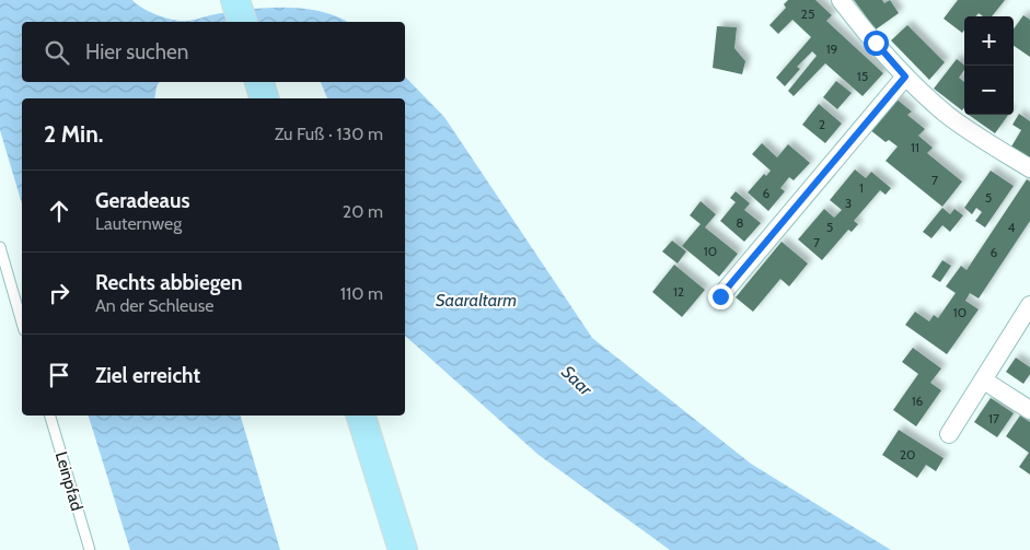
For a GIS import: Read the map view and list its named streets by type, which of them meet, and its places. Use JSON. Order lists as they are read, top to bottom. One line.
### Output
{"streets":{"lane":["Leinpfad"]},"water":["Saaraltarm","Saar"],"house_numbers":["25","19","15","2","11","7","1","6","5","3","8","5","4","7","10","6","12","10","16","17","20"],"page":{"map_buttons":["+","−"],"search":"Hier suchen","heading":["2 Min.","Zu Fuß · 130 m"],"list":[["Geradeaus","Lauternweg","20 m"],["Rechts abbiegen","An der Schleuse","110 m"],"Ziel erreicht"]}}
